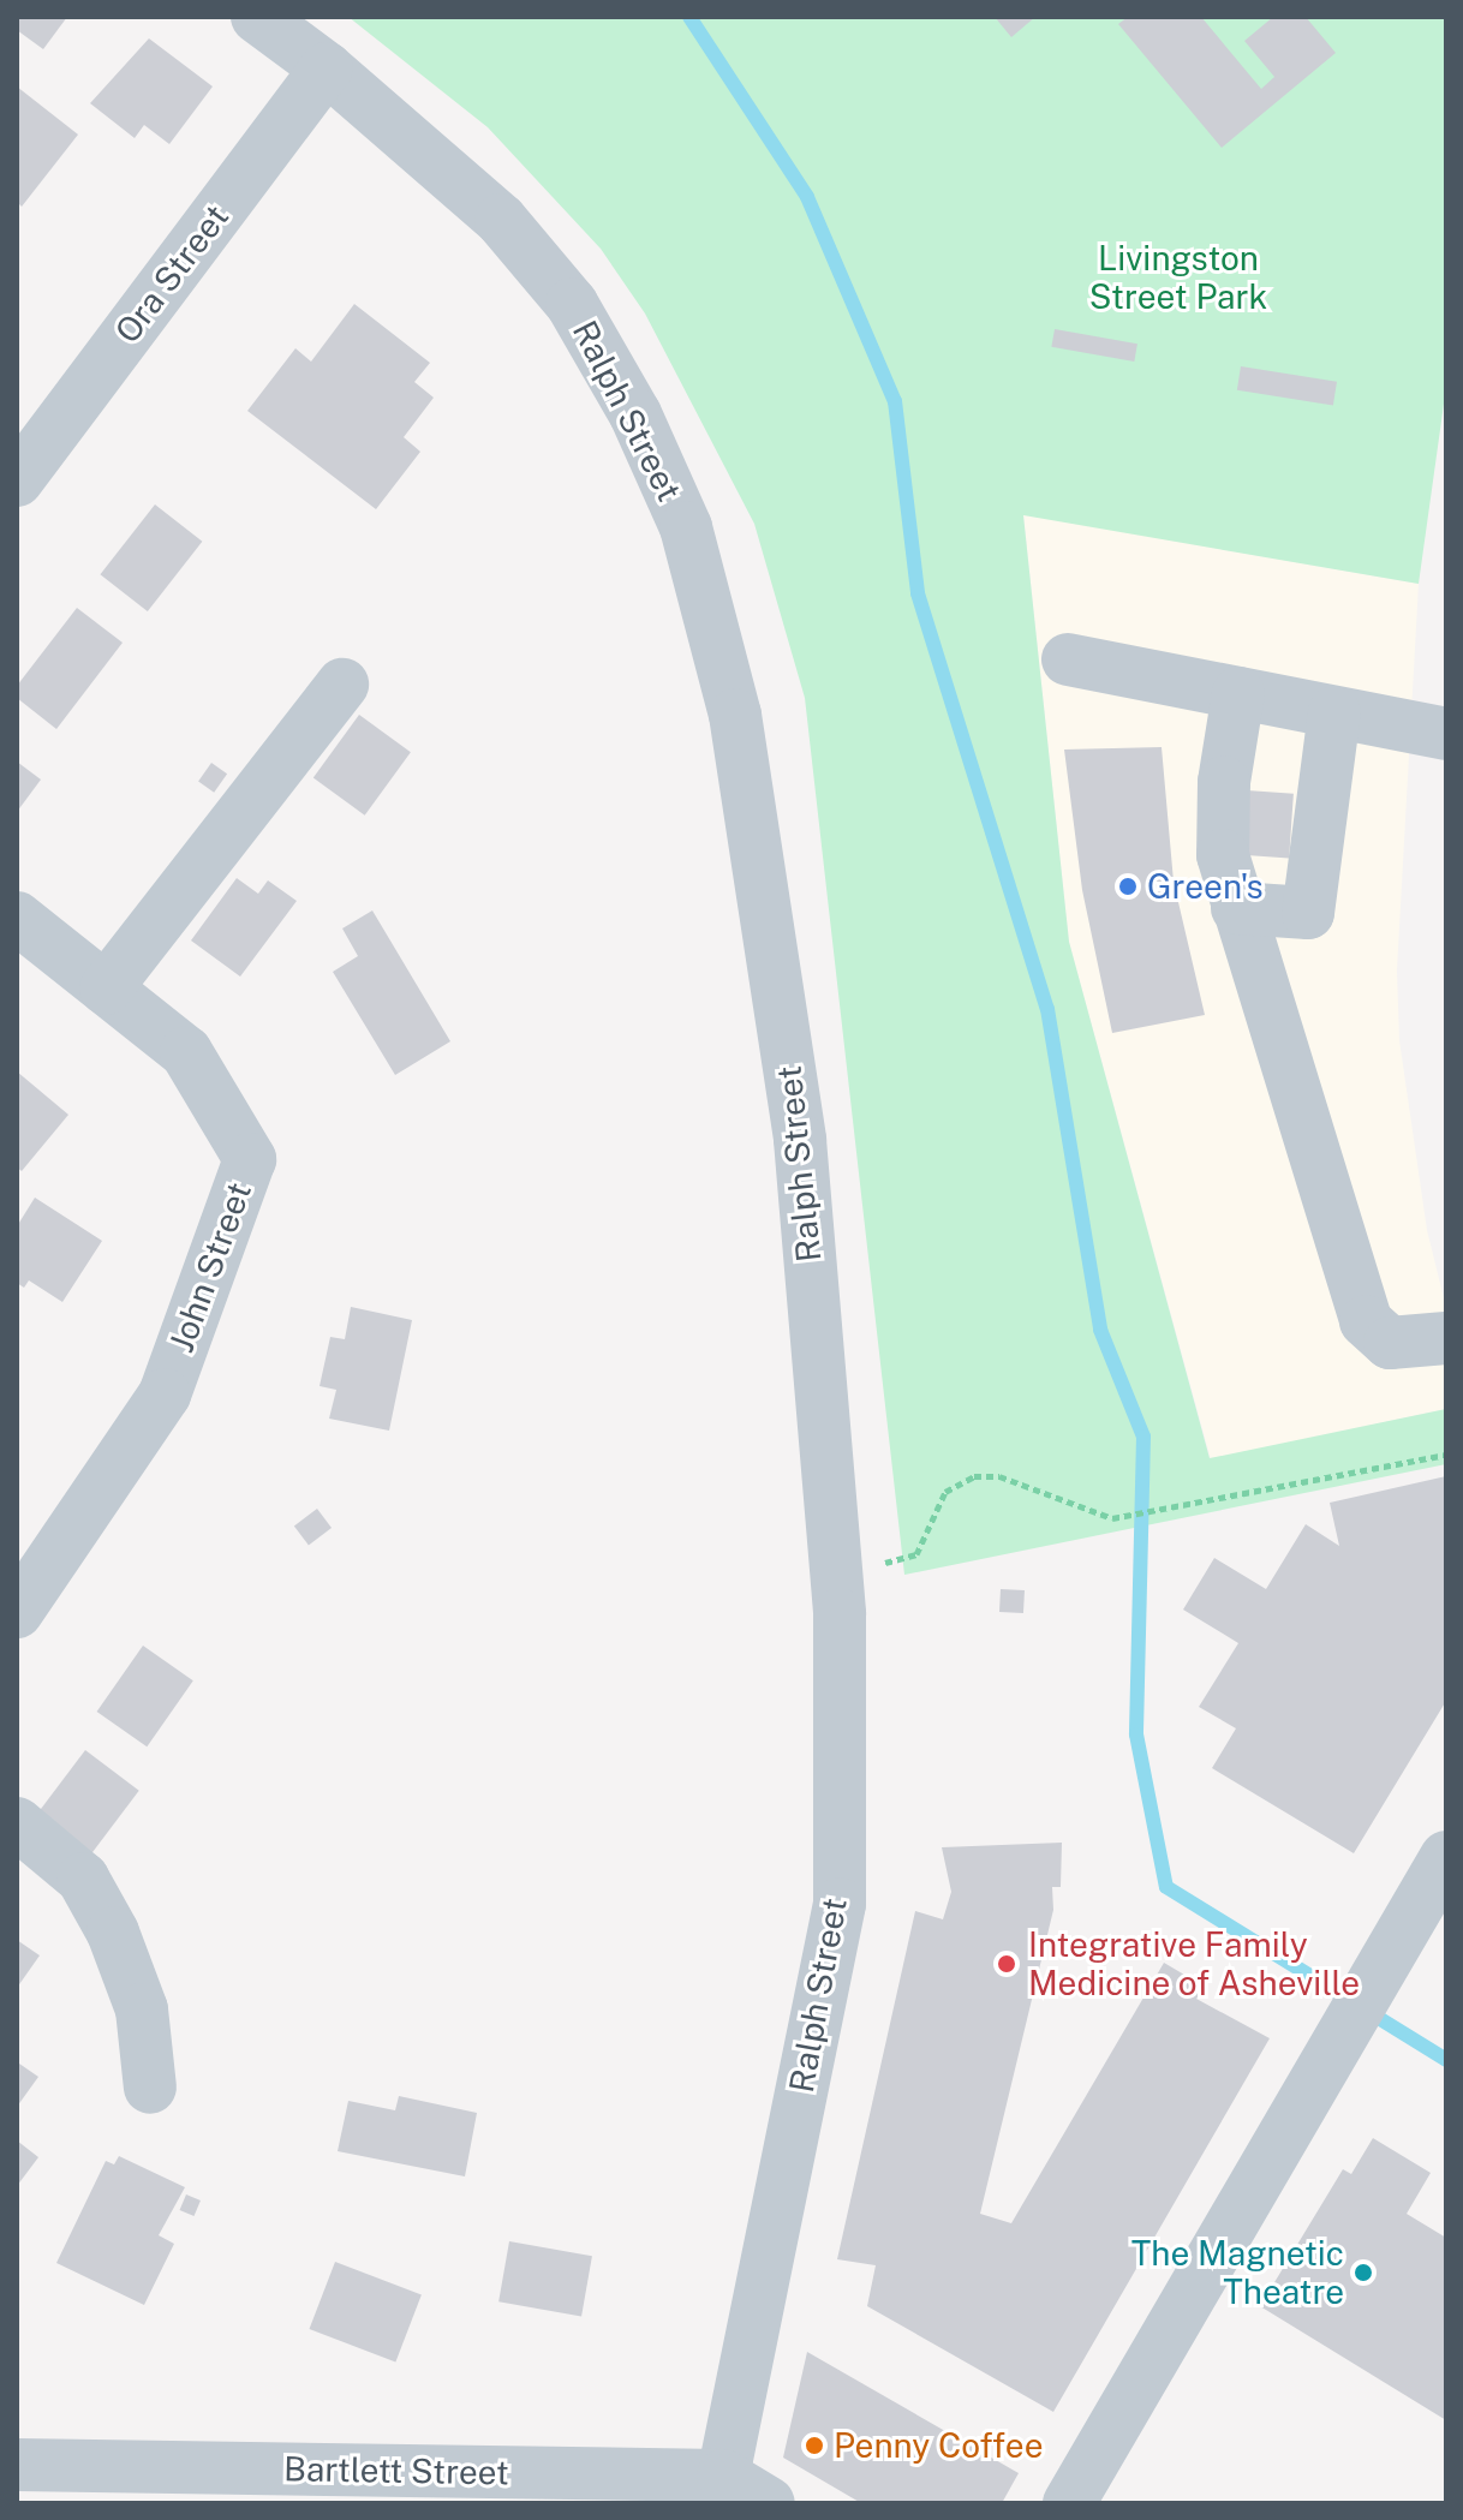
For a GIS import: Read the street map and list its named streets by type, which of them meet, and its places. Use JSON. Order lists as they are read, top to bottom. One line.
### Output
{"streets":{"street":["Ora Street","Ralph Street","John Street","Bartlett Street"]},"crossings":[["Ora Street","Ralph Street"],["Ralph Street","Bartlett Street"]],"parks":["Livingston Street Park"],"places":["Green's","Integrative Family Medicine of Asheville","The Magnetic Theatre","Penny Coffee"]}
